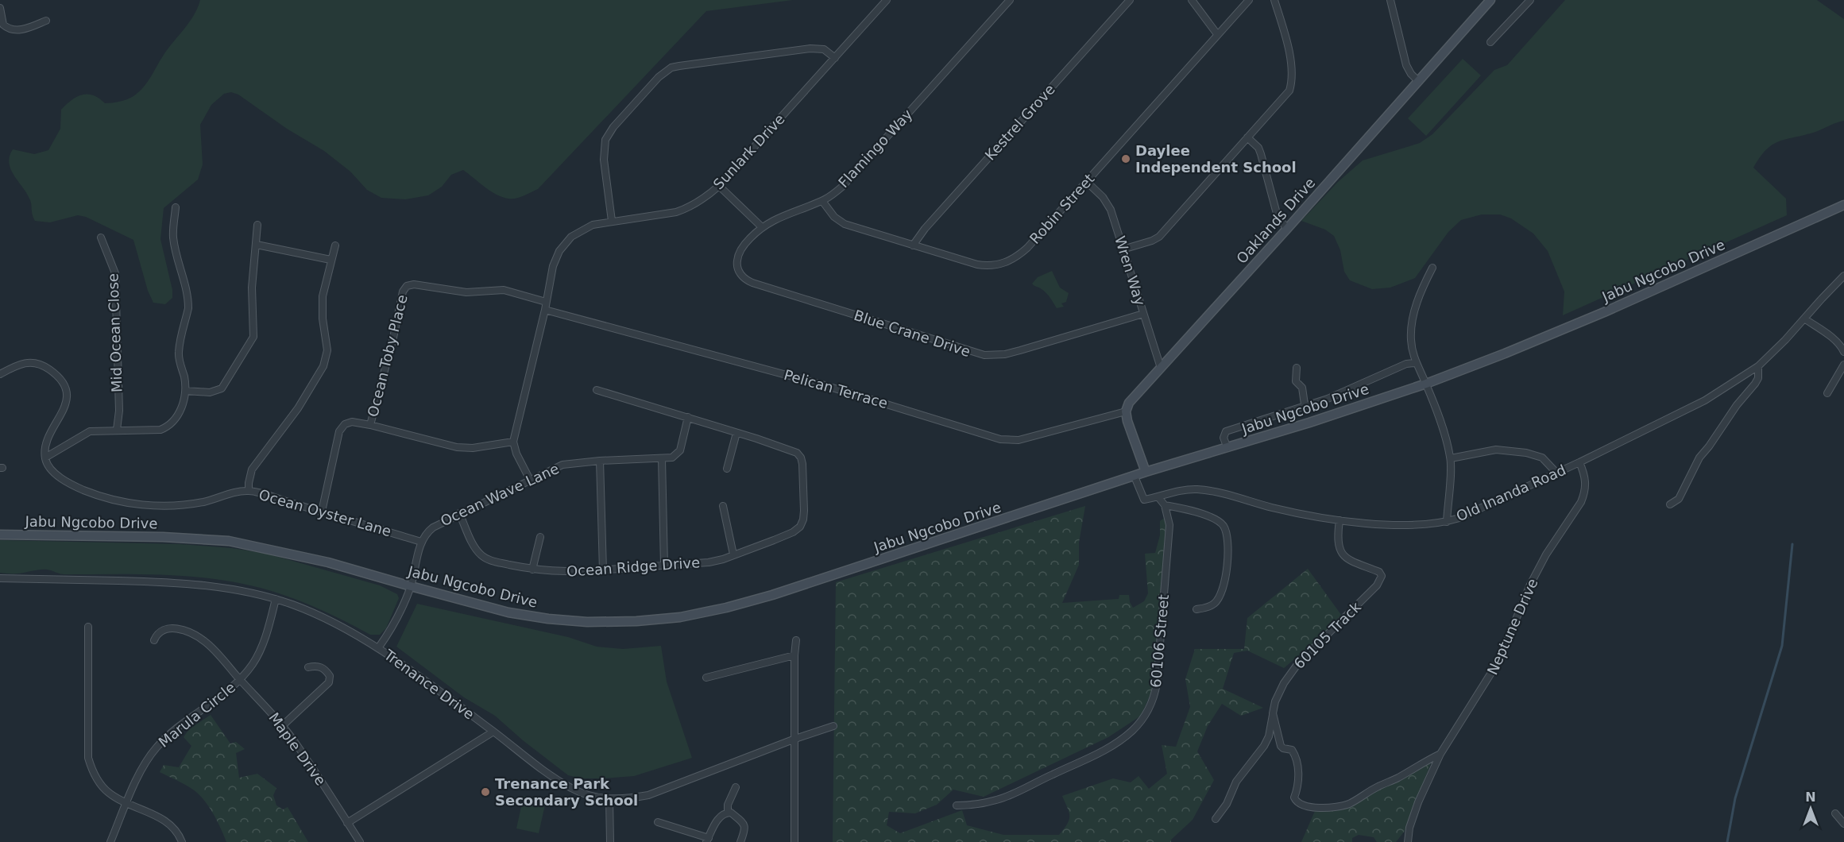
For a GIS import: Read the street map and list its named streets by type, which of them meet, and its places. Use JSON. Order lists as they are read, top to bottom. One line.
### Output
{"streets":{"main road":["Oaklands Drive","Jabu Ngcobo Drive"],"street":["Kestrel Grove","Flamingo Way","Sunlark Drive","Robin Street","Wren Way","Mid Ocean Close","Blue Crane Drive","Ocean Toby Place","Pelican Terrace","Old Inanda Road","Ocean Wave Lane","Ocean Oyster Lane","Ocean Ridge Drive","Neptune Drive","60105 Track","60106 Street","Trenance Drive","Marula Circle","Maple Drive"]},"crossings":[["Kestrel Grove","Robin Street"],["Flamingo Way","Robin Street"],["Flamingo Way","Blue Crane Drive"],["Sunlark Drive","Ocean Toby Place"],["Sunlark Drive","Pelican Terrace"],["Robin Street","Wren Way"],["Oaklands Drive","Wren Way"],["Oaklands Drive","Pelican Terrace"],["Wren Way","Blue Crane Drive"],["Jabu Ngcobo Drive","Ocean Wave Lane"],["Old Inanda Road","Neptune Drive"],["Old Inanda Road","60105 Track"],["Old Inanda Road","60106 Street"],["Ocean Wave Lane","Ocean Oyster Lane"],["Ocean Wave Lane","Ocean Ridge Drive"],["Ocean Wave Lane","Trenance Drive"],["Trenance Drive","Marula Circle"],["Marula Circle","Maple Drive"]],"places":["Daylee Independent School","Trenance Park Secondary School"],"north":"top"}
